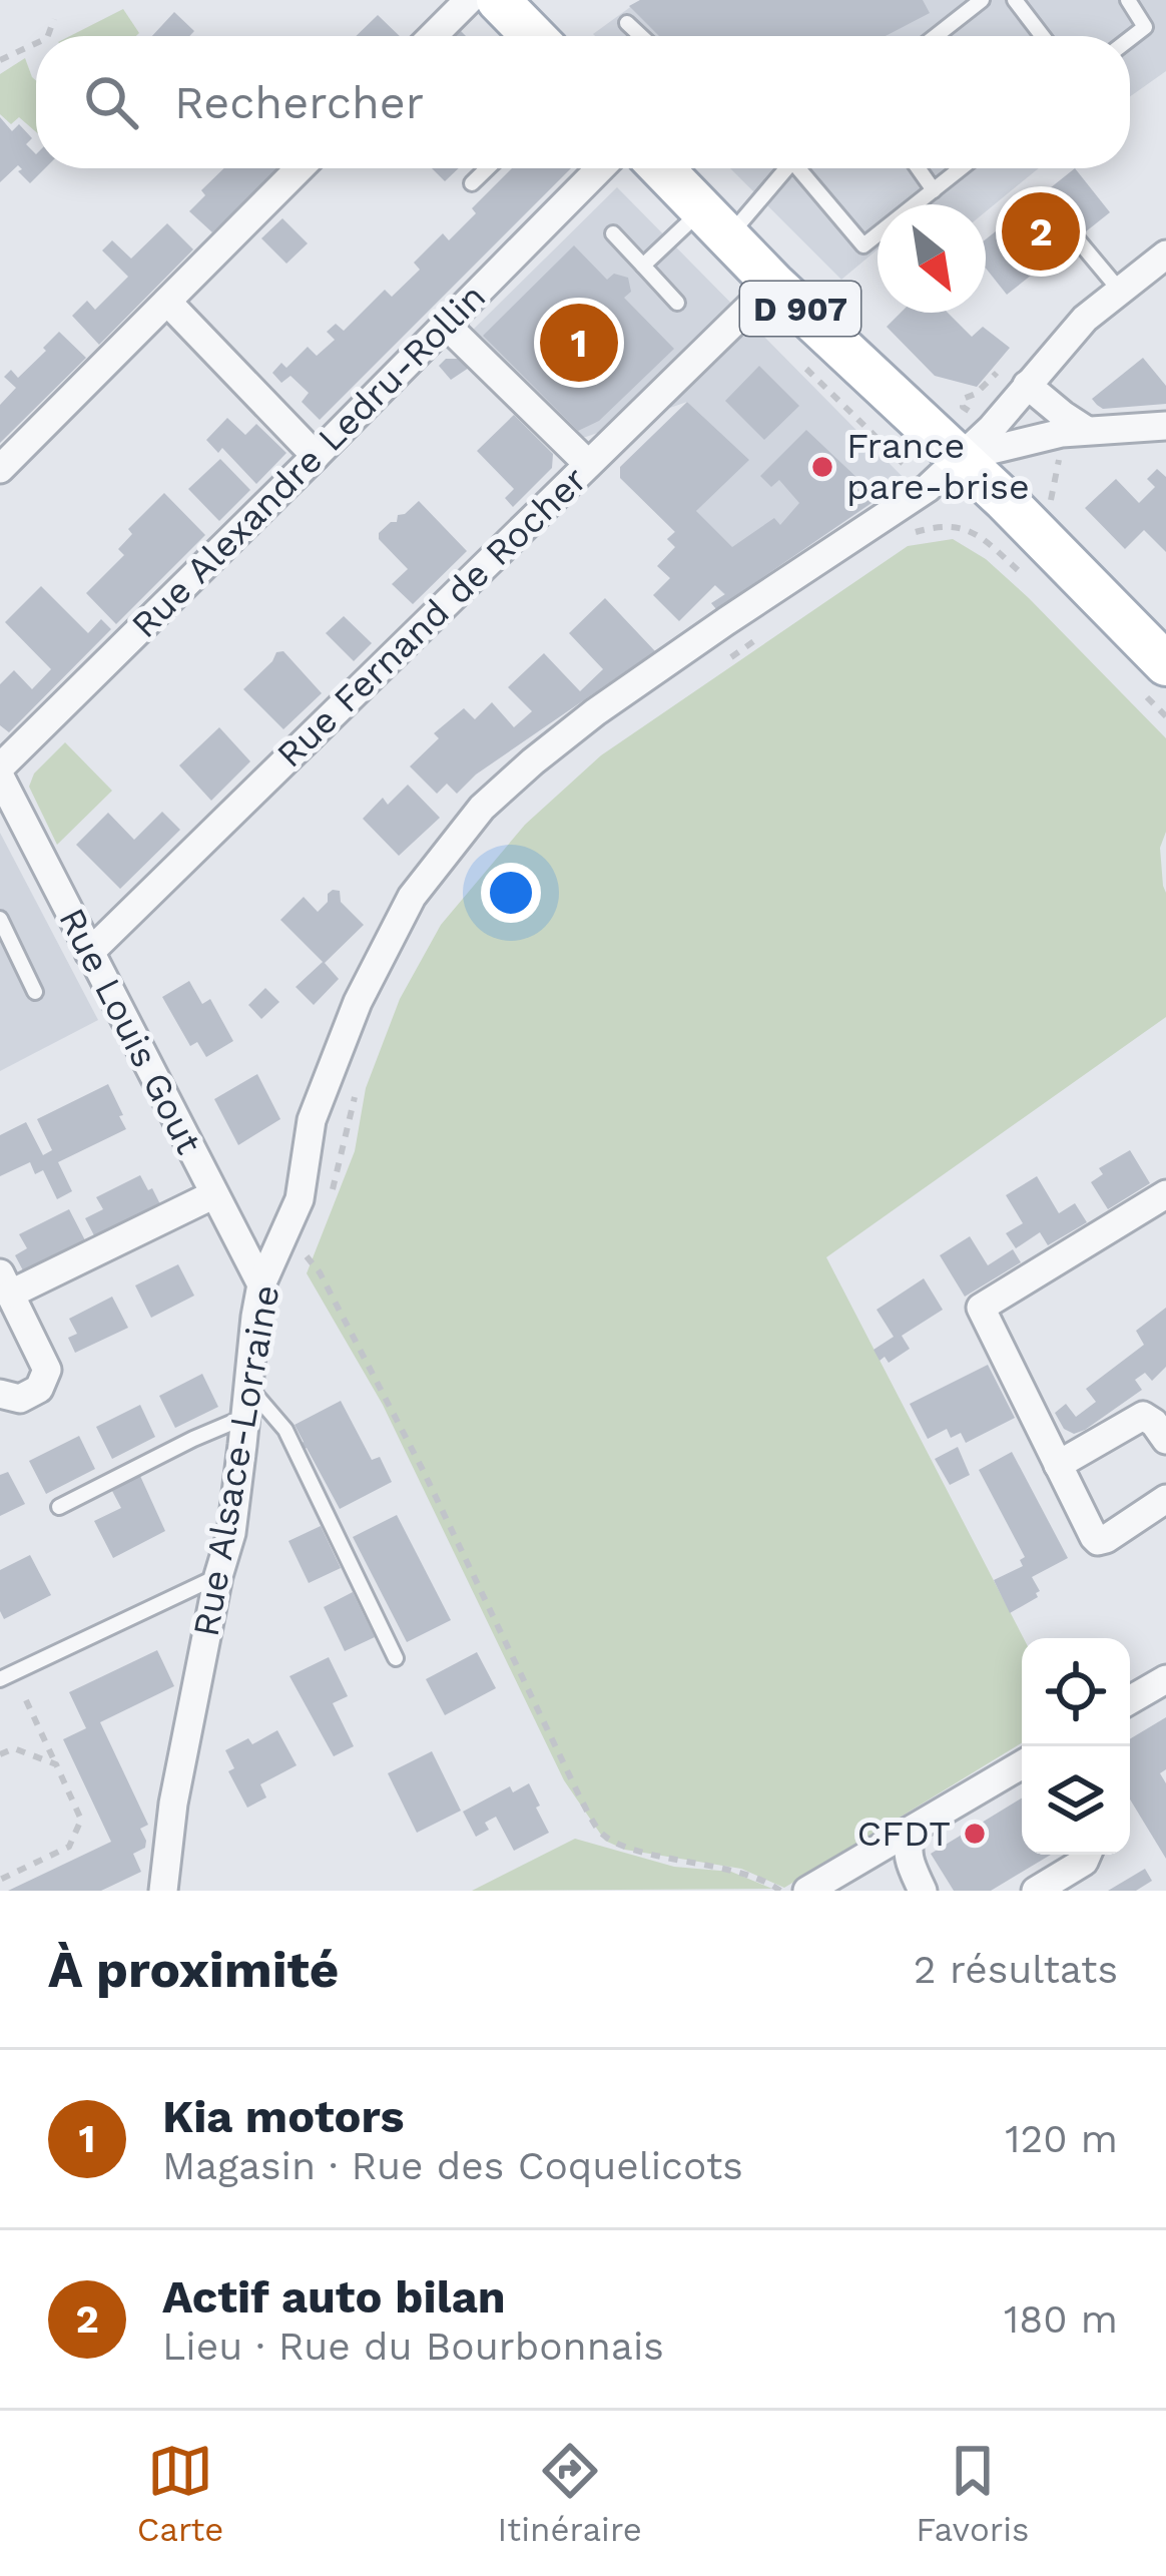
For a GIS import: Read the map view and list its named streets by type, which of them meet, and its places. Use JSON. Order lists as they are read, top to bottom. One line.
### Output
{"streets":{"main road":["D 907"],"street":["Rue Alexandre Ledru-Rollin","Rue Fernand de Rocher","Rue Louis Gout","Rue Alsace-Lorraine"]},"crossings":[["D 907","Rue Fernand de Rocher"],["D 907","Rue Alsace-Lorraine"],["Rue Alexandre Ledru-Rollin","Rue Louis Gout"],["Rue Fernand de Rocher","Rue Louis Gout"],["Rue Louis Gout","Rue Alsace-Lorraine"]],"places":["France pare-brise","CFDT"],"north":"bottom right","page":{"search":"Rechercher","pins":["2","1"],"heading":["À proximité","2 résultats"],"list":[{"mark":"1","name":"Kia motors","note":"Magasin · Rue des Coquelicots","value":"120 m"},{"mark":"2","name":"Actif auto bilan","note":"Lieu · Rue du Bourbonnais","value":"180 m"}],"nav":["Carte","Itinéraire","Favoris"]}}
